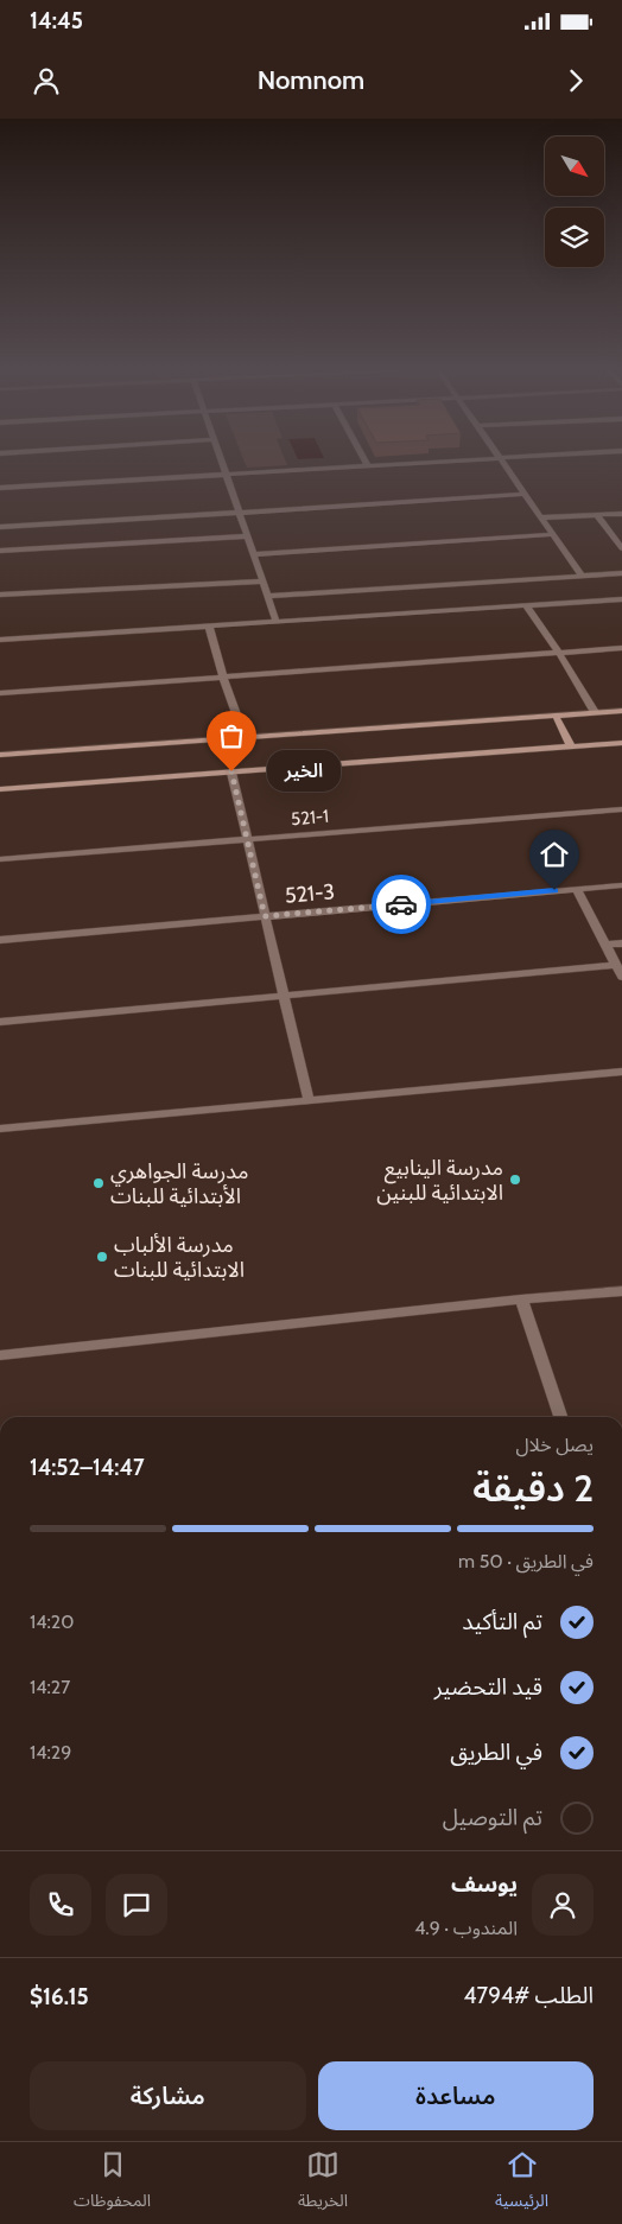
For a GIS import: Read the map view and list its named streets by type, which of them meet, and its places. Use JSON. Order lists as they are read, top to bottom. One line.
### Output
{"streets":{"street":["521-1","521-3"]},"places":["الخير","مدرسة الينابيع الابتدائية للبنين","مدرسة الجواهري الأبتدائية للبنات","مدرسة الألباب الابتدائية للبنات"],"north":"bottom right","page":{"status":"14:45","header":"Nomnom","bubble":"الخير","heading":["2 دقيقة","يصل خلال","14:47–14:52"],"panel":["يوسف","المندوب · 4.9","الطلب #4794","$16.15"],"bar":"في الطريق · 50 m","list":[["تم التأكيد","14:20"],["قيد التحضير","14:27"],["في الطريق","14:29"],"تم التوصيل"],"buttons":["مساعدة","مشاركة"],"tabs":["الرئيسية","الخريطة","المحفوظات"]}}
